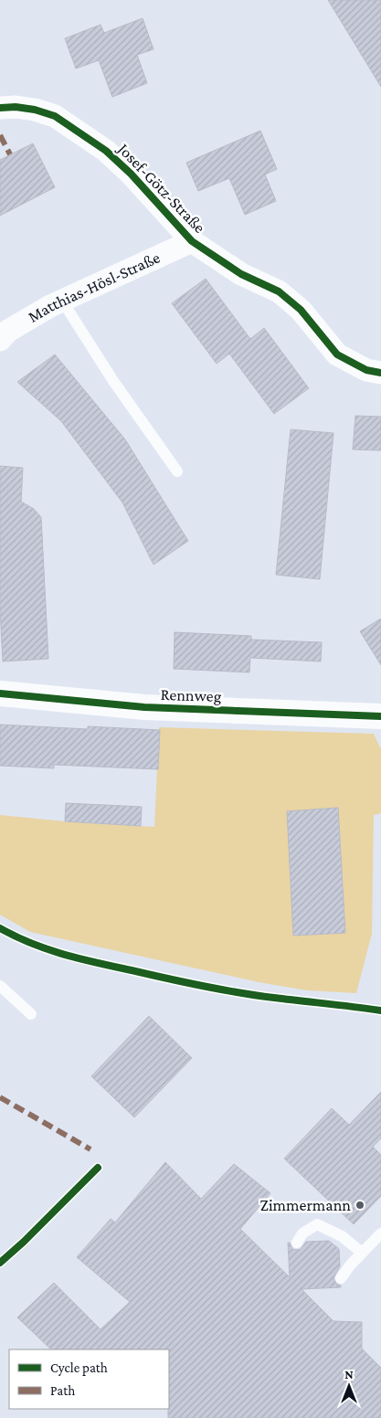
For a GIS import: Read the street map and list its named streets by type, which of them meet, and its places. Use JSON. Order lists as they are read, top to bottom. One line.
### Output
{"streets":{"main road":["Rennweg"],"street":["Josef-Götz-Straße","Matthias-Hösl-Straße"]},"crossings":[["Josef-Götz-Straße","Matthias-Hösl-Straße"]],"places":["Zimmermann"],"legend":["Cycle path","Path"],"north":"top"}
